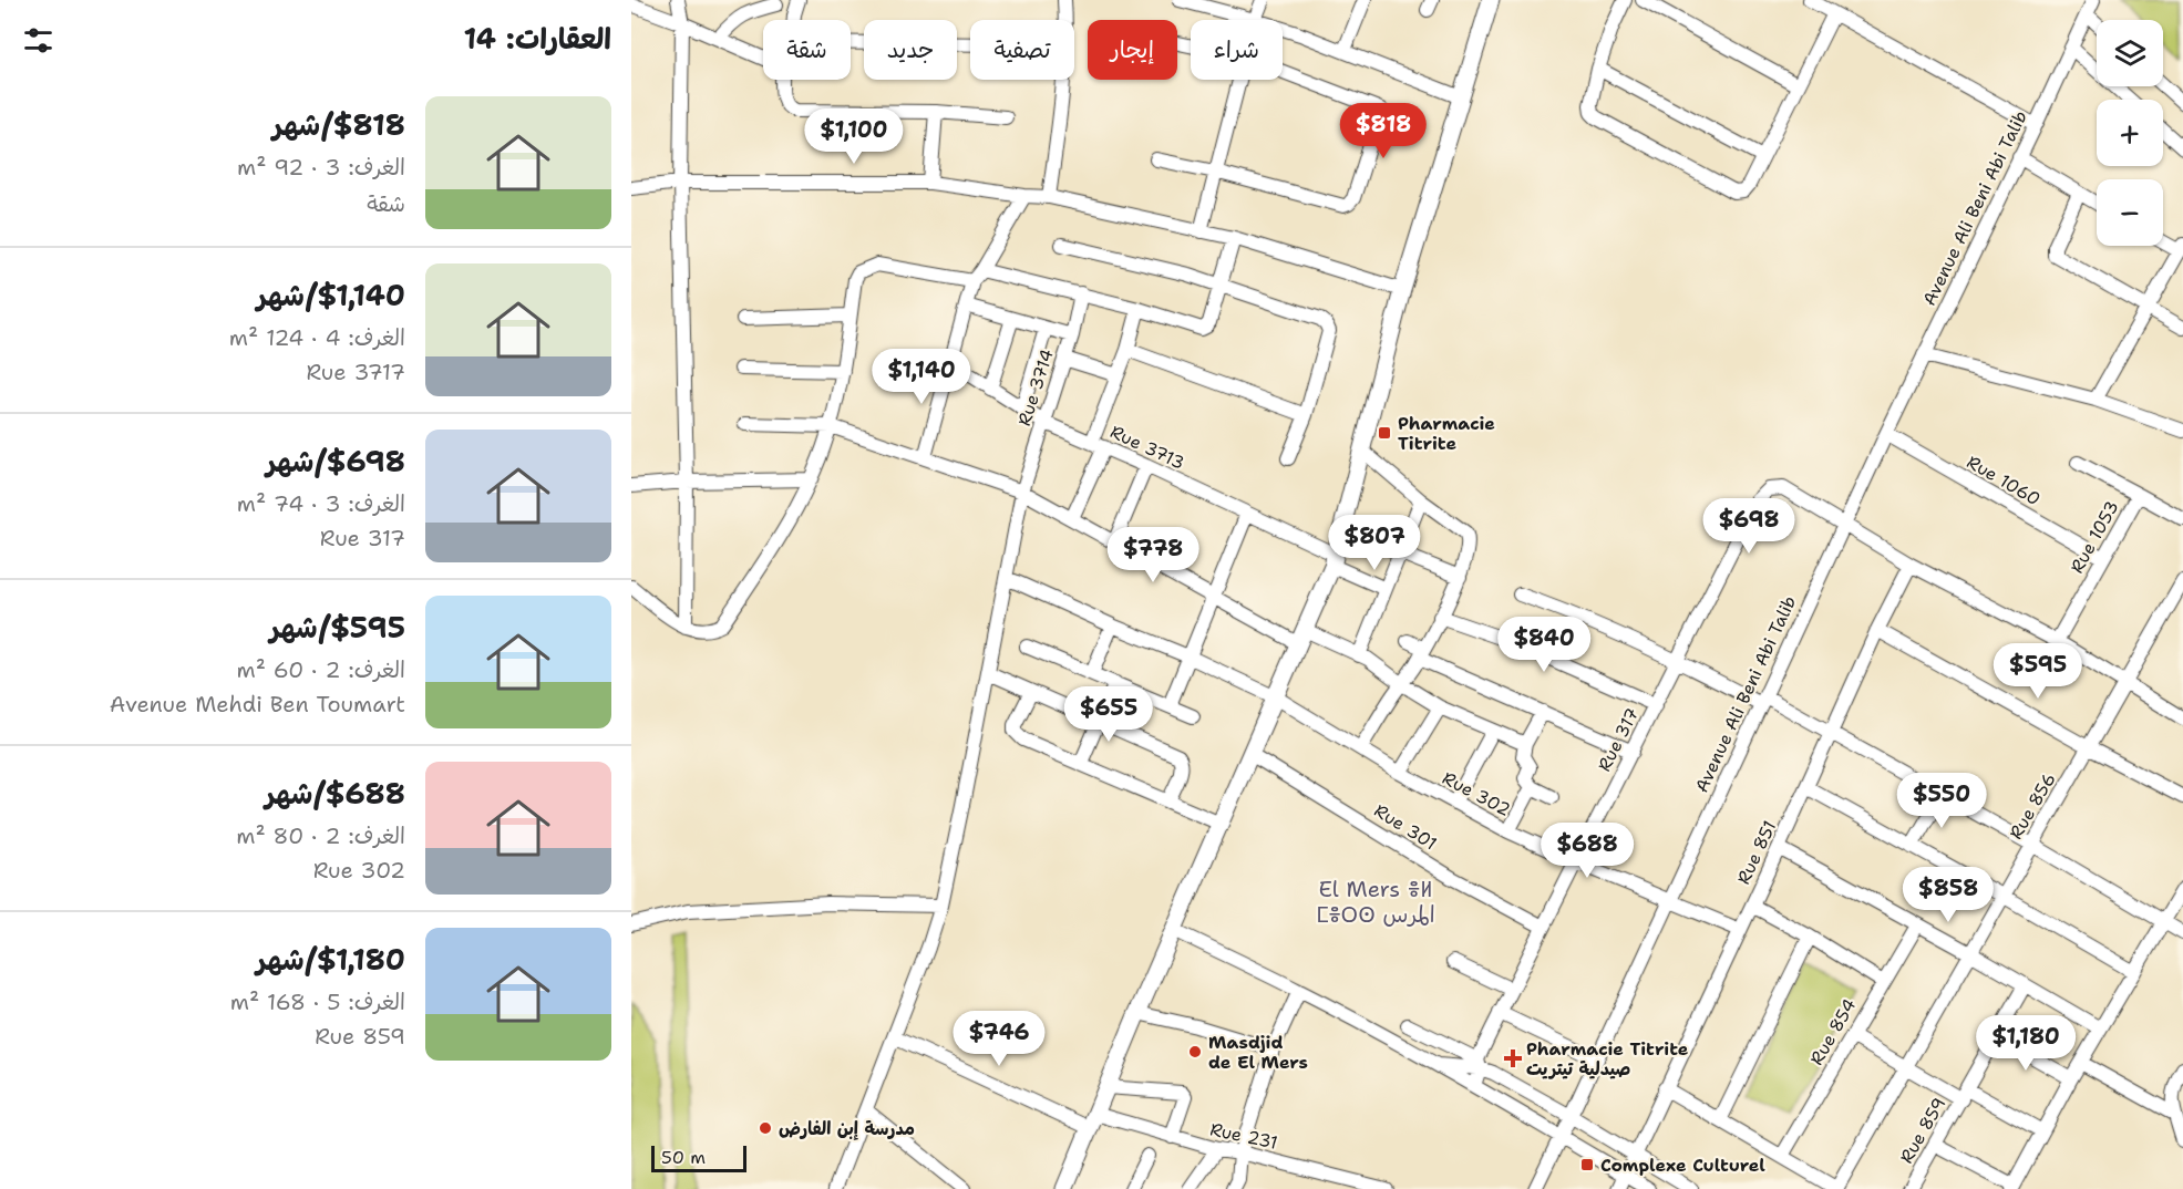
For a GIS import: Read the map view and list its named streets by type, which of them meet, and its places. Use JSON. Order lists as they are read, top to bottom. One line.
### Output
{"streets":{"street":["Avenue Ali Beni Abi Talib","Rue 3714","Rue 3713","Rue 1060","Rue 1053","Rue 317","Rue 302","Rue 856","Rue 301","Rue 851","Rue 854","Rue 859","Rue 231"]},"crossings":[["Avenue Ali Beni Abi Talib","Rue 1060"],["Avenue Ali Beni Abi Talib","Rue 317"],["Avenue Ali Beni Abi Talib","Rue 302"],["Rue 3714","Rue 3713"],["Rue 3714","Rue 302"],["Rue 3714","Rue 231"],["Rue 1060","Rue 1053"],["Rue 1053","Rue 317"],["Rue 317","Rue 302"],["Rue 317","Rue 856"],["Rue 317","Rue 301"],["Rue 317","Rue 851"],["Rue 302","Rue 851"]],"districts":["El Mers ⴻⵍ ⵎⴻⵔⵙ المرس"],"places":{"transit":["Pharmacie Titrite","Complexe Culturel"],"other":["Masdjid de El Mers","مدرسة إبن الفارض"],"health":["Pharmacie Titrite صيدلية تيتريت"]},"scale_bar":"50 m","page":{"heading":"العقارات: 14","map_buttons":["+","−"],"chip":["شراء","إيجار","تصفية","جديد","شقة"],"list":[{"name":"$818/شهر","note":"الغرف: 3 · 92 m² · شقة"},{"name":"$1,140/شهر","note":"الغرف: 4 · 124 m² · Rue 3717"},{"name":"$698/شهر","note":"الغرف: 3 · 74 m² · Rue 317"},{"name":"$595/شهر","note":"الغرف: 2 · 60 m² · Avenue Mehdi Ben Toumart"},{"name":"$688/شهر","note":"الغرف: 2 · 80 m² · Rue 302"},{"name":"$1,180/شهر","note":"الغرف: 5 · 168 m² · Rue 859"}],"price":["$818","$1,100","$1,140","$698","$807","$778","$840","$595","$655","$550","$688","$858","$746","$1,180"],"scale":"50 m"}}
